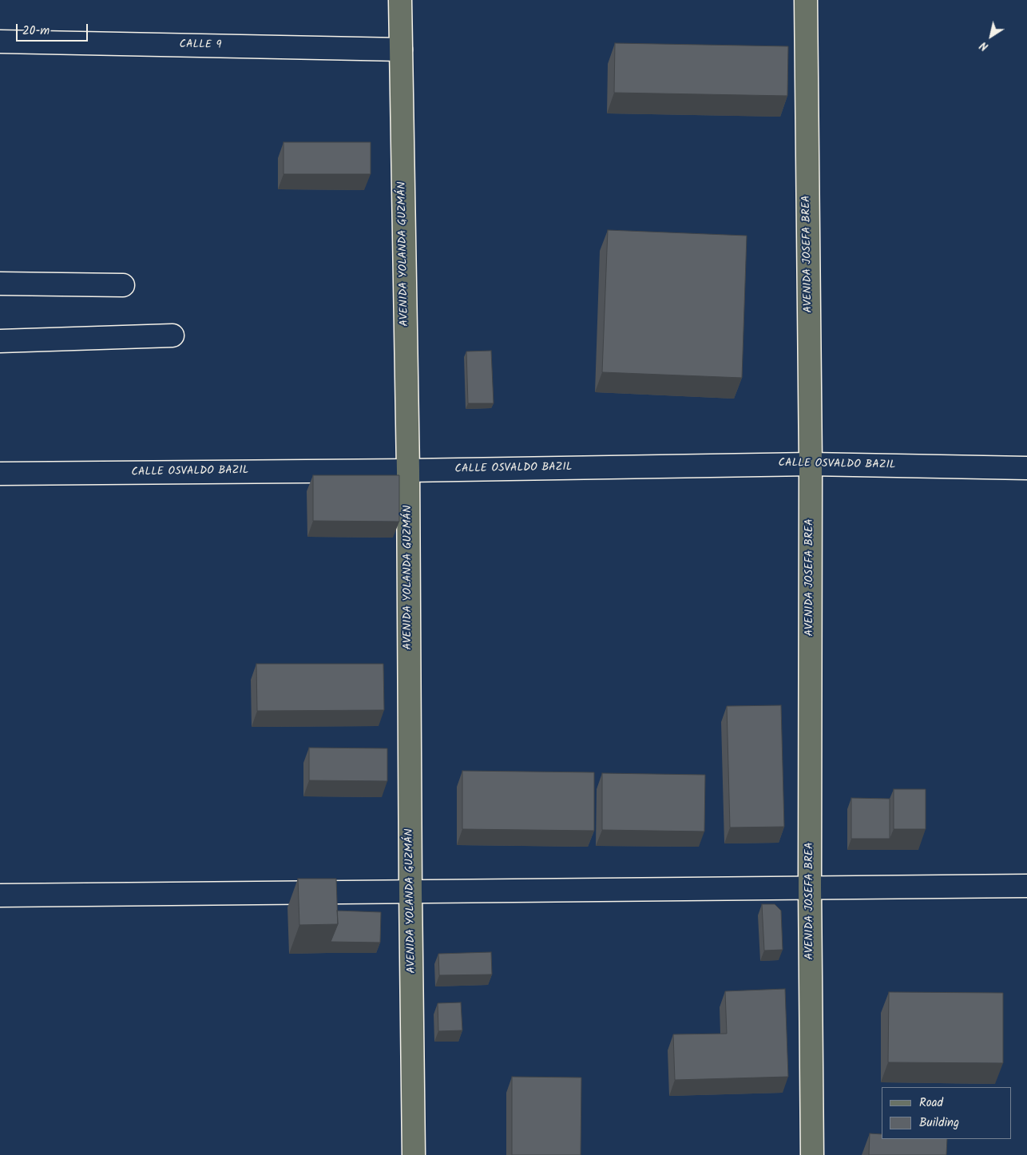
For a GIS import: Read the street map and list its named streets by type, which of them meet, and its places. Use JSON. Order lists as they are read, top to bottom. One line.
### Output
{"streets":{"main road":["AVENIDA YOLANDA GUZMÁN","AVENIDA JOSEFA BREA"],"street":["CALLE 9","CALLE OSVALDO BAZIL"]},"crossings":[["CALLE 9","AVENIDA YOLANDA GUZMÁN"],["AVENIDA YOLANDA GUZMÁN","CALLE OSVALDO BAZIL"],["AVENIDA JOSEFA BREA","CALLE OSVALDO BAZIL"]],"legend":["Road","Building"],"scale_bar":"20 m","north":"bottom left"}
